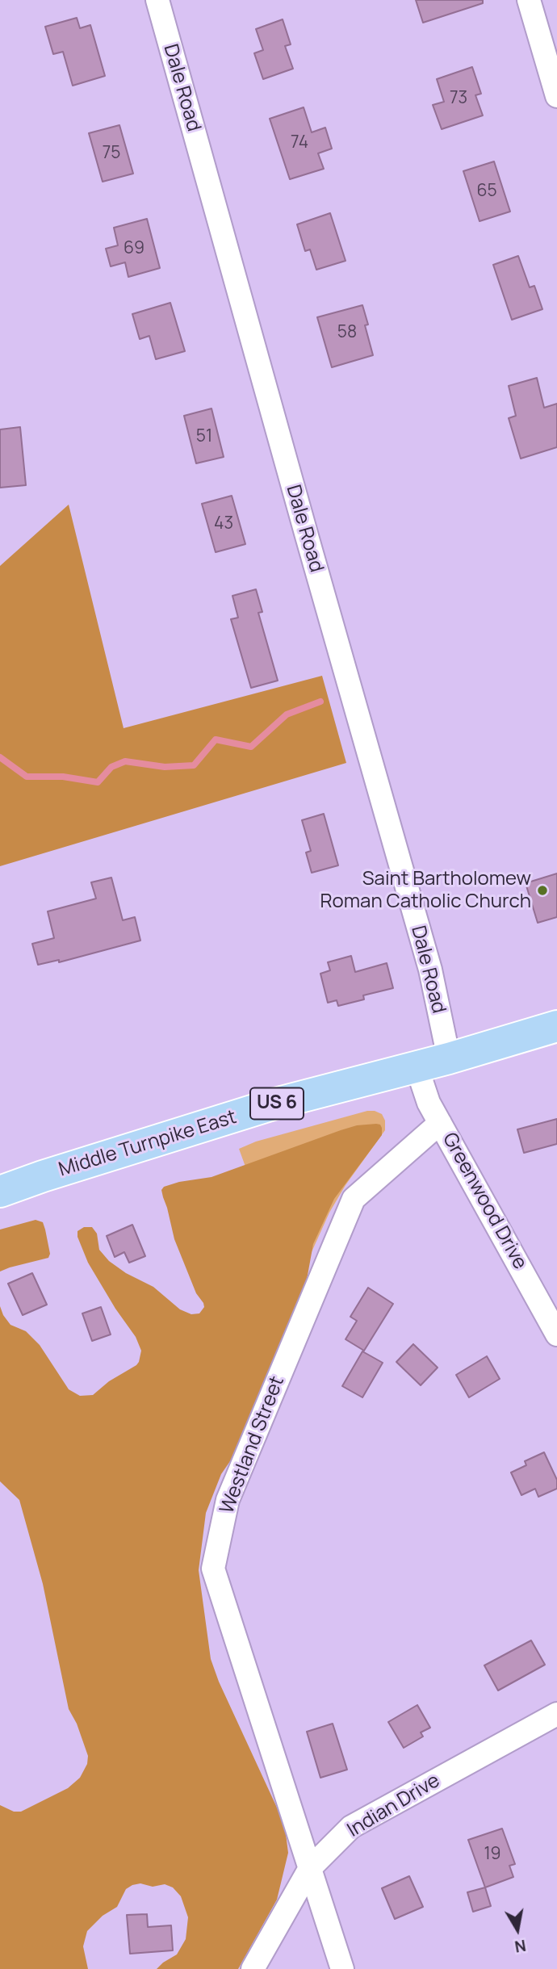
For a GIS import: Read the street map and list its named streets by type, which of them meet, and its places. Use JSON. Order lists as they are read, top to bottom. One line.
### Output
{"streets":{"main road":["US 6","Middle Turnpike East"],"street":["Dale Road","Greenwood Drive","Westland Street","Indian Drive"]},"crossings":[["Dale Road","Middle Turnpike East"],["Middle Turnpike East","Greenwood Drive"],["Greenwood Drive","Westland Street"],["Westland Street","Indian Drive"]],"places":["Saint Bartholomew Roman Catholic Church"],"house_numbers":["73","74","75","65","69","58","51","43","19"],"north":"bottom"}
